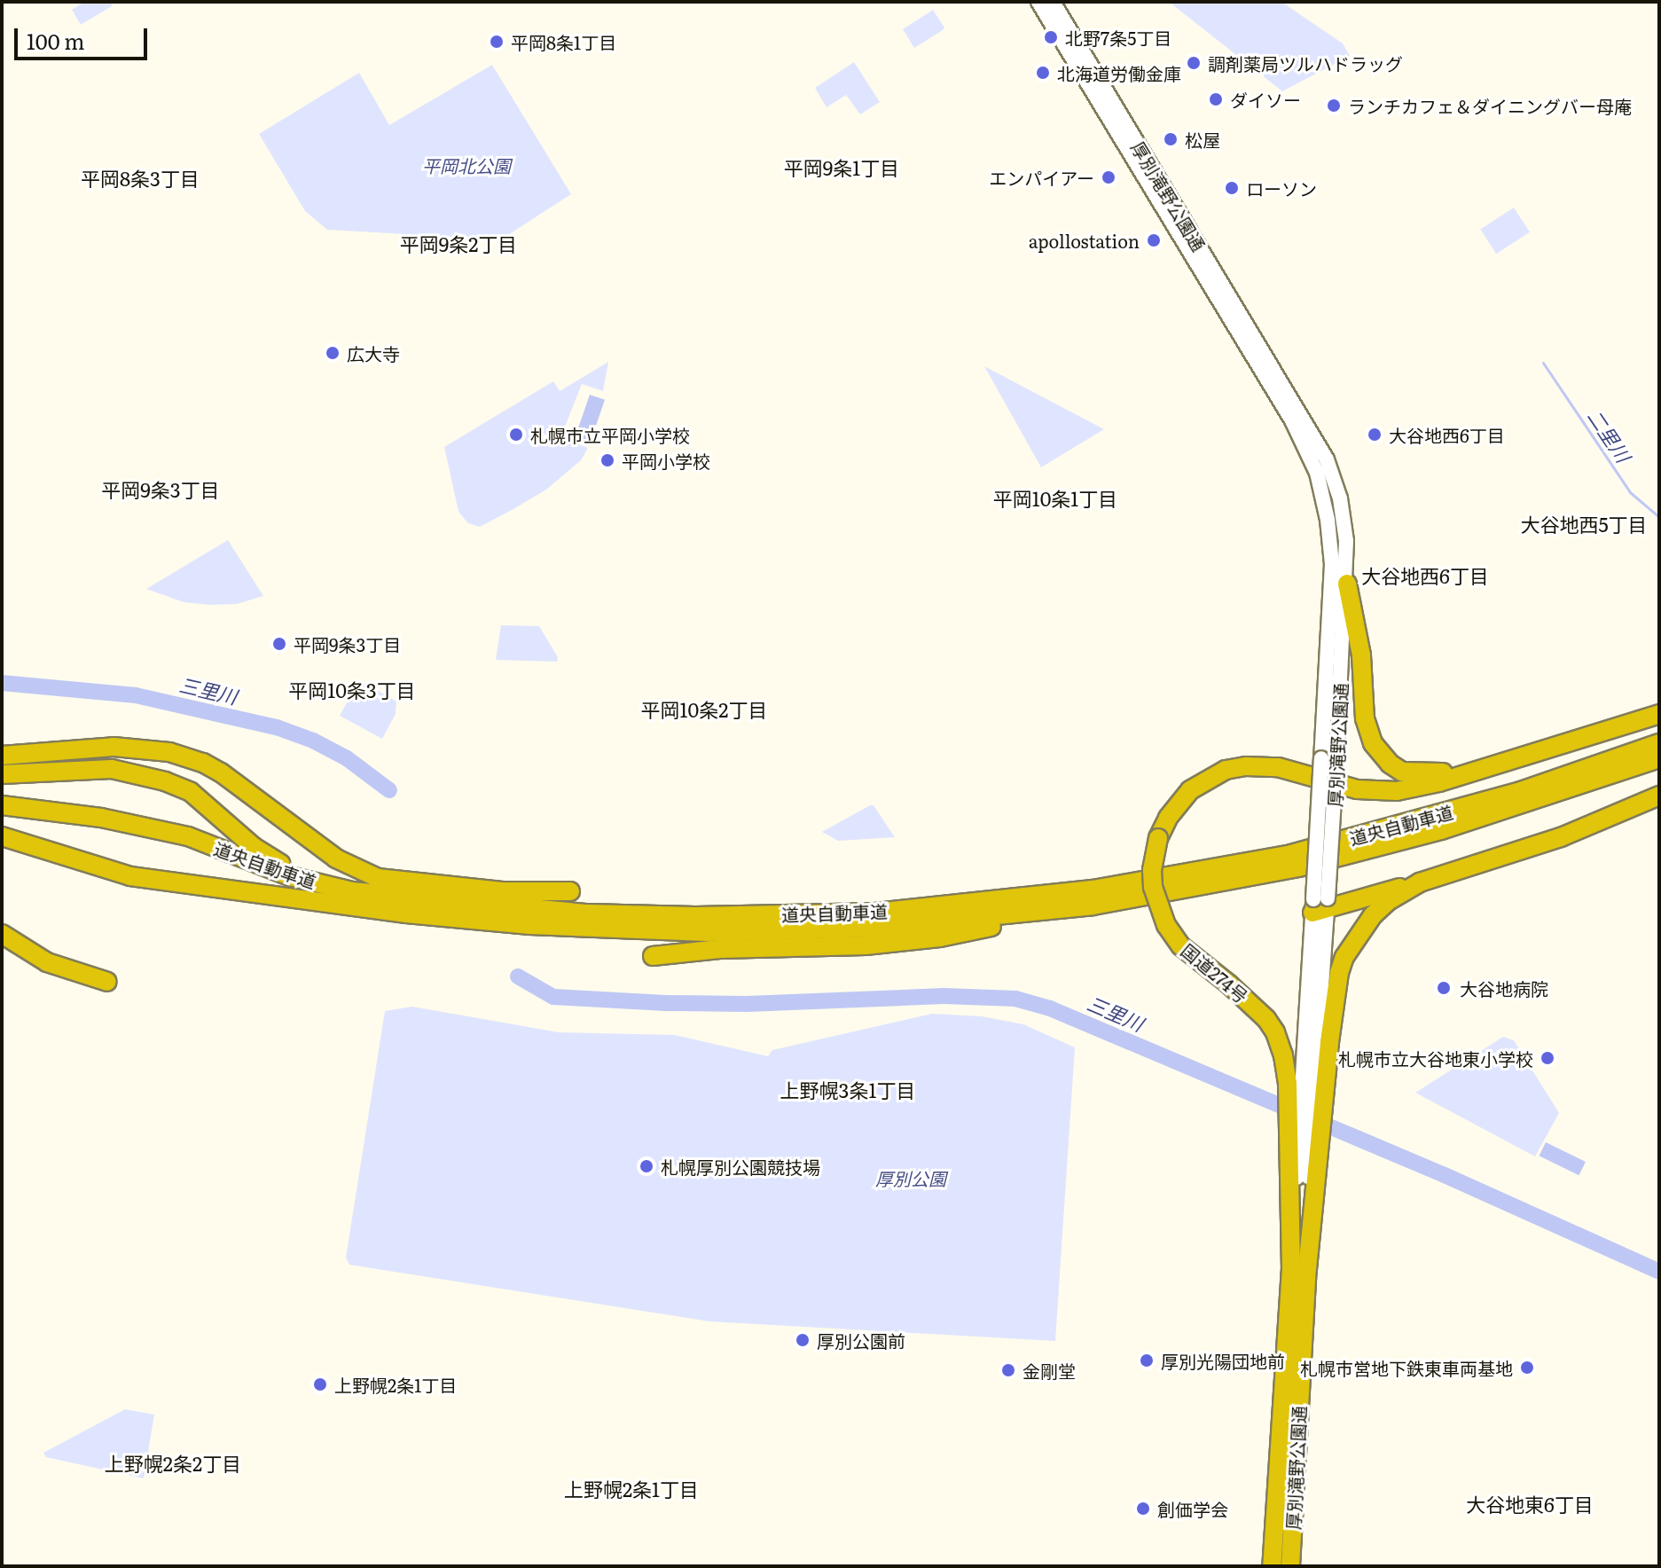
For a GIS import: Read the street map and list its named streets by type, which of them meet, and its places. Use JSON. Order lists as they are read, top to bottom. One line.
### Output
{"streets":{"highway":["厚別滝野公園通","道央自動車道","国道274号"]},"crossings":[["厚別滝野公園通","国道274号"]],"districts":["平岡9条1丁目","平岡8条3丁目","平岡9条2丁目","平岡9条3丁目","平岡10条1丁目","大谷地西5丁目","大谷地西6丁目","平岡10条3丁目","平岡10条2丁目","上野幌3条1丁目","上野幌2条2丁目","上野幌2条1丁目","大谷地東6丁目"],"water":["二里川","三里川"],"parks":["平岡北公園","厚別公園"],"places":["北野7条5丁目","平岡8条1丁目","調剤薬局ツルハドラッグ","北海道労働金庫","ダイソー","ランチカフェ＆ダイニングバー母庵","松屋","エンパイアー","ローソン","apollostation","広大寺","札幌市立平岡小学校","大谷地西6丁目","平岡小学校","平岡9条3丁目","大谷地病院","札幌市立大谷地東小学校","札幌厚別公園競技場","厚別公園前","厚別光陽団地前","札幌市営地下鉄東車両基地","金剛堂","上野幌2条1丁目","創価学会"],"scale_bar":"100 m"}
